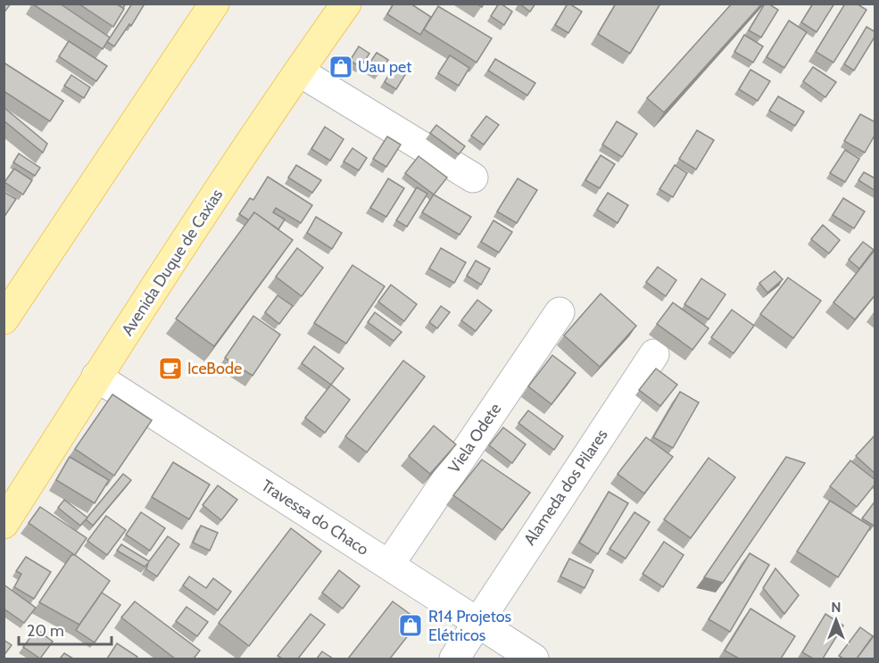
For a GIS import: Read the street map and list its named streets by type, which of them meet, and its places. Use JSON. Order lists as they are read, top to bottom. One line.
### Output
{"streets":{"main road":["Avenida Duque de Caxias"],"street":["Viela Odete","Alameda dos Pilares","Travessa do Chaco"]},"crossings":[["Avenida Duque de Caxias","Travessa do Chaco"],["Viela Odete","Travessa do Chaco"],["Alameda dos Pilares","Travessa do Chaco"]],"places":{"shop":["Uau pet","R14 Projetos Elétricos"],"cafe":["IceBode"]},"scale_bar":"20 m","north":"top"}
